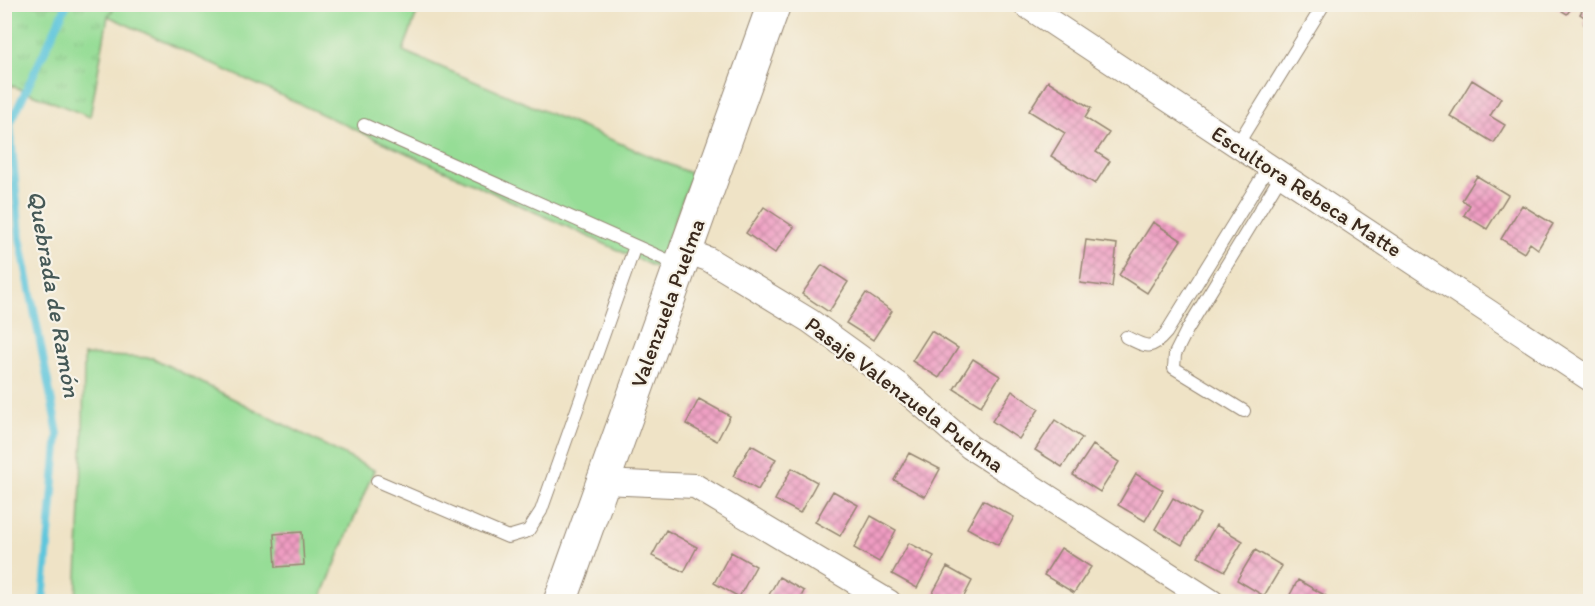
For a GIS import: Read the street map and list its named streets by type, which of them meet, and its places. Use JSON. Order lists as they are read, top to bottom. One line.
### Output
{"streets":{"street":["Escultora Rebeca Matte","Valenzuela Puelma","Pasaje Valenzuela Puelma"]},"crossings":[["Valenzuela Puelma","Pasaje Valenzuela Puelma"]],"water":["Quebrada de Ramón"]}
